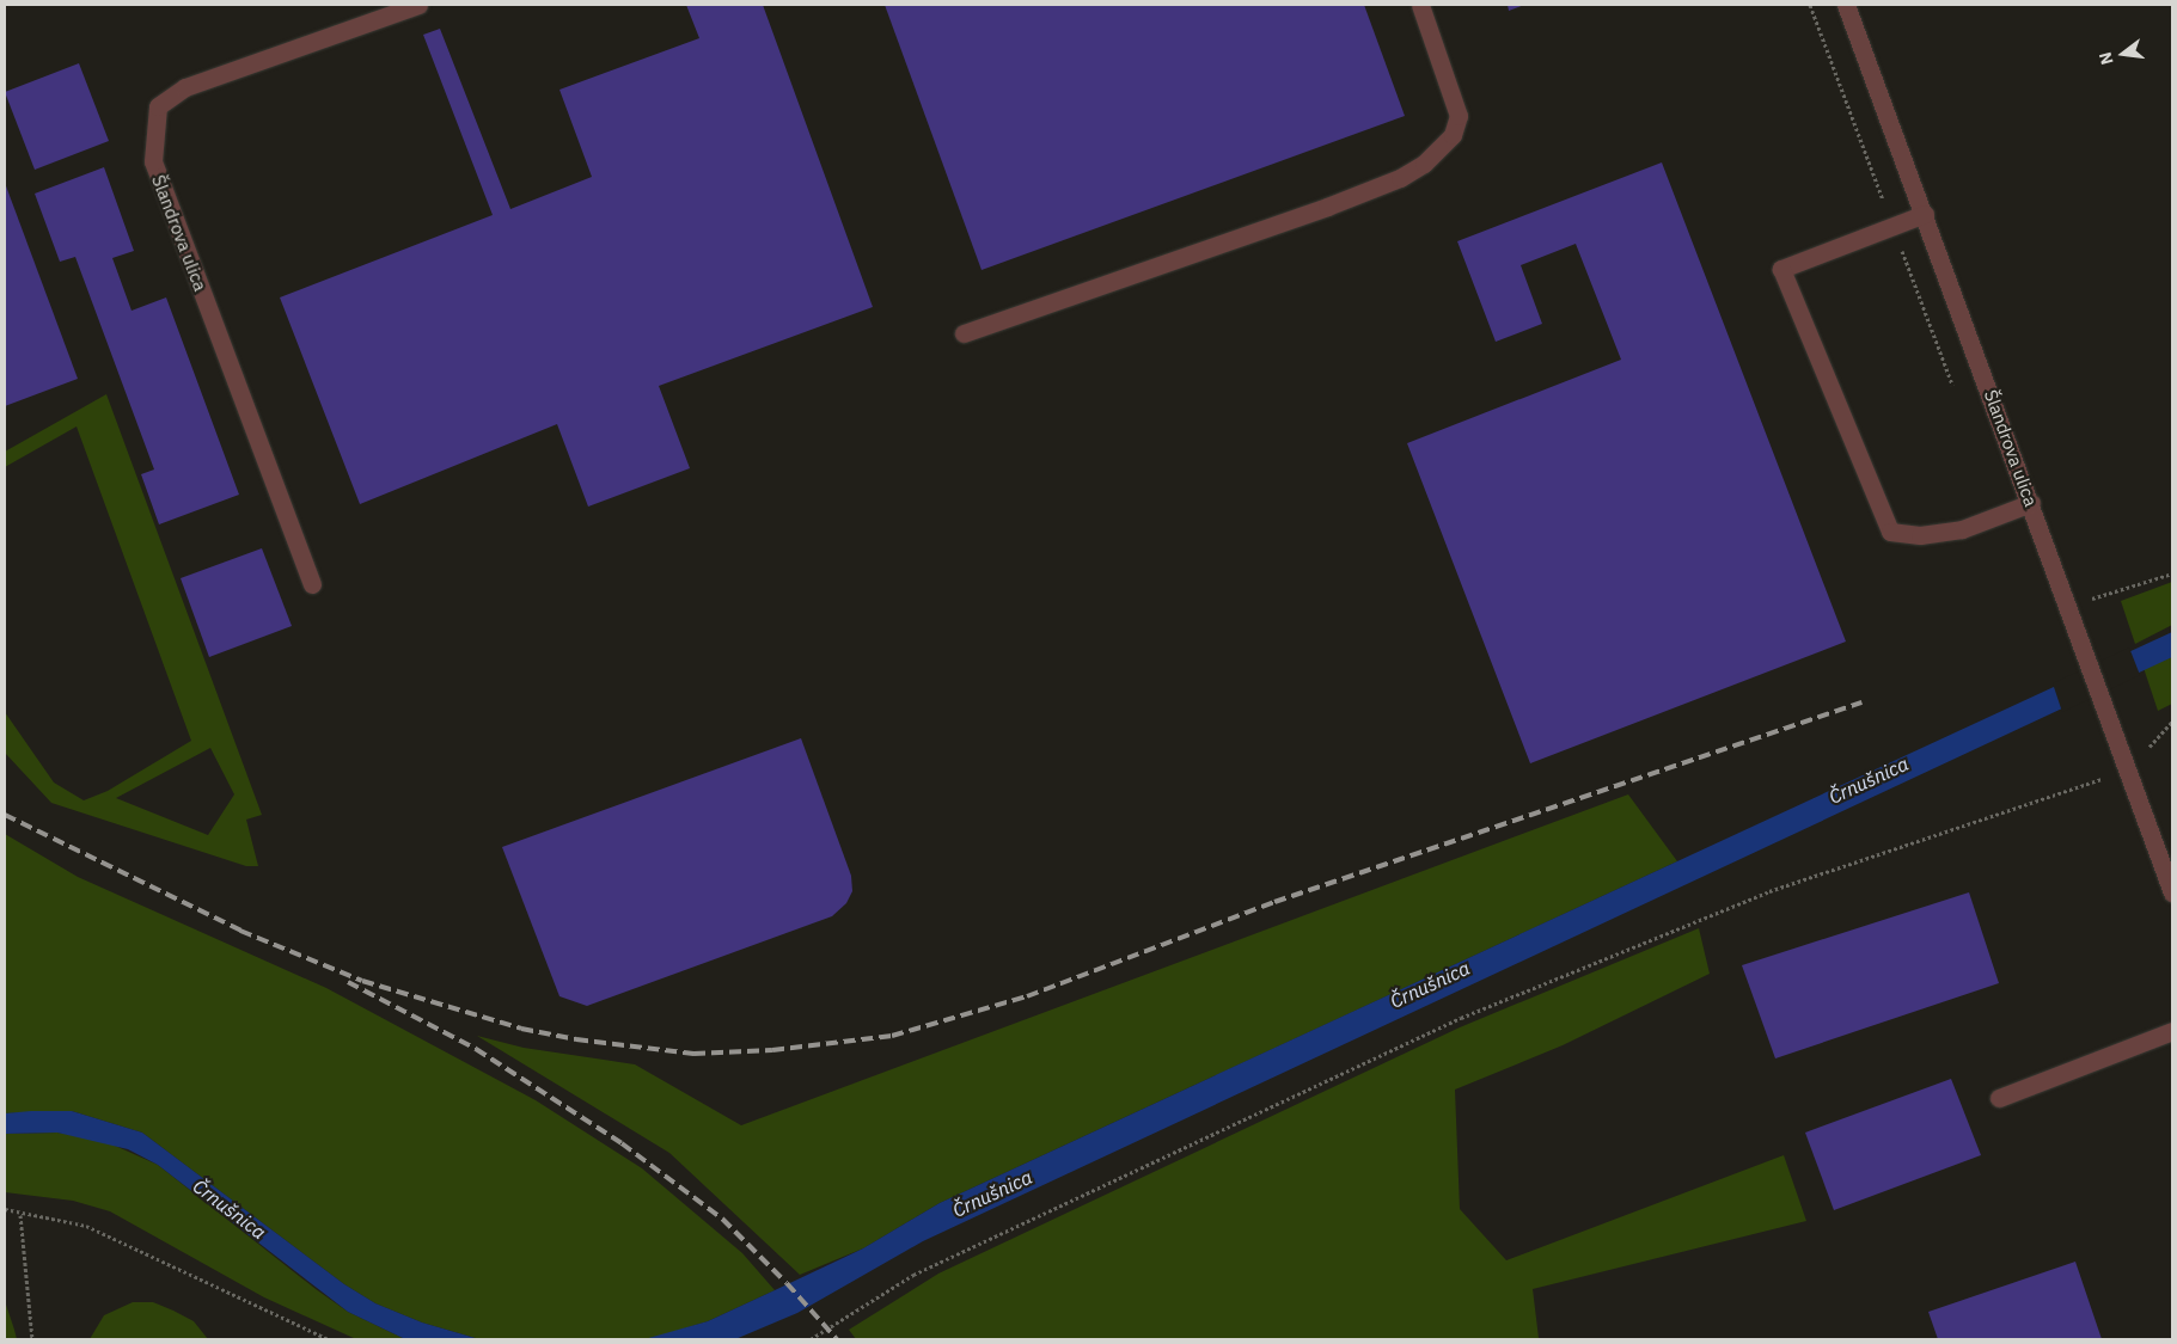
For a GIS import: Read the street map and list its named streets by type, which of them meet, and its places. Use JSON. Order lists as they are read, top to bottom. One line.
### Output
{"streets":{"street":["Šlandrova ulica"]},"water":["Črnušnica"],"north":"left"}
